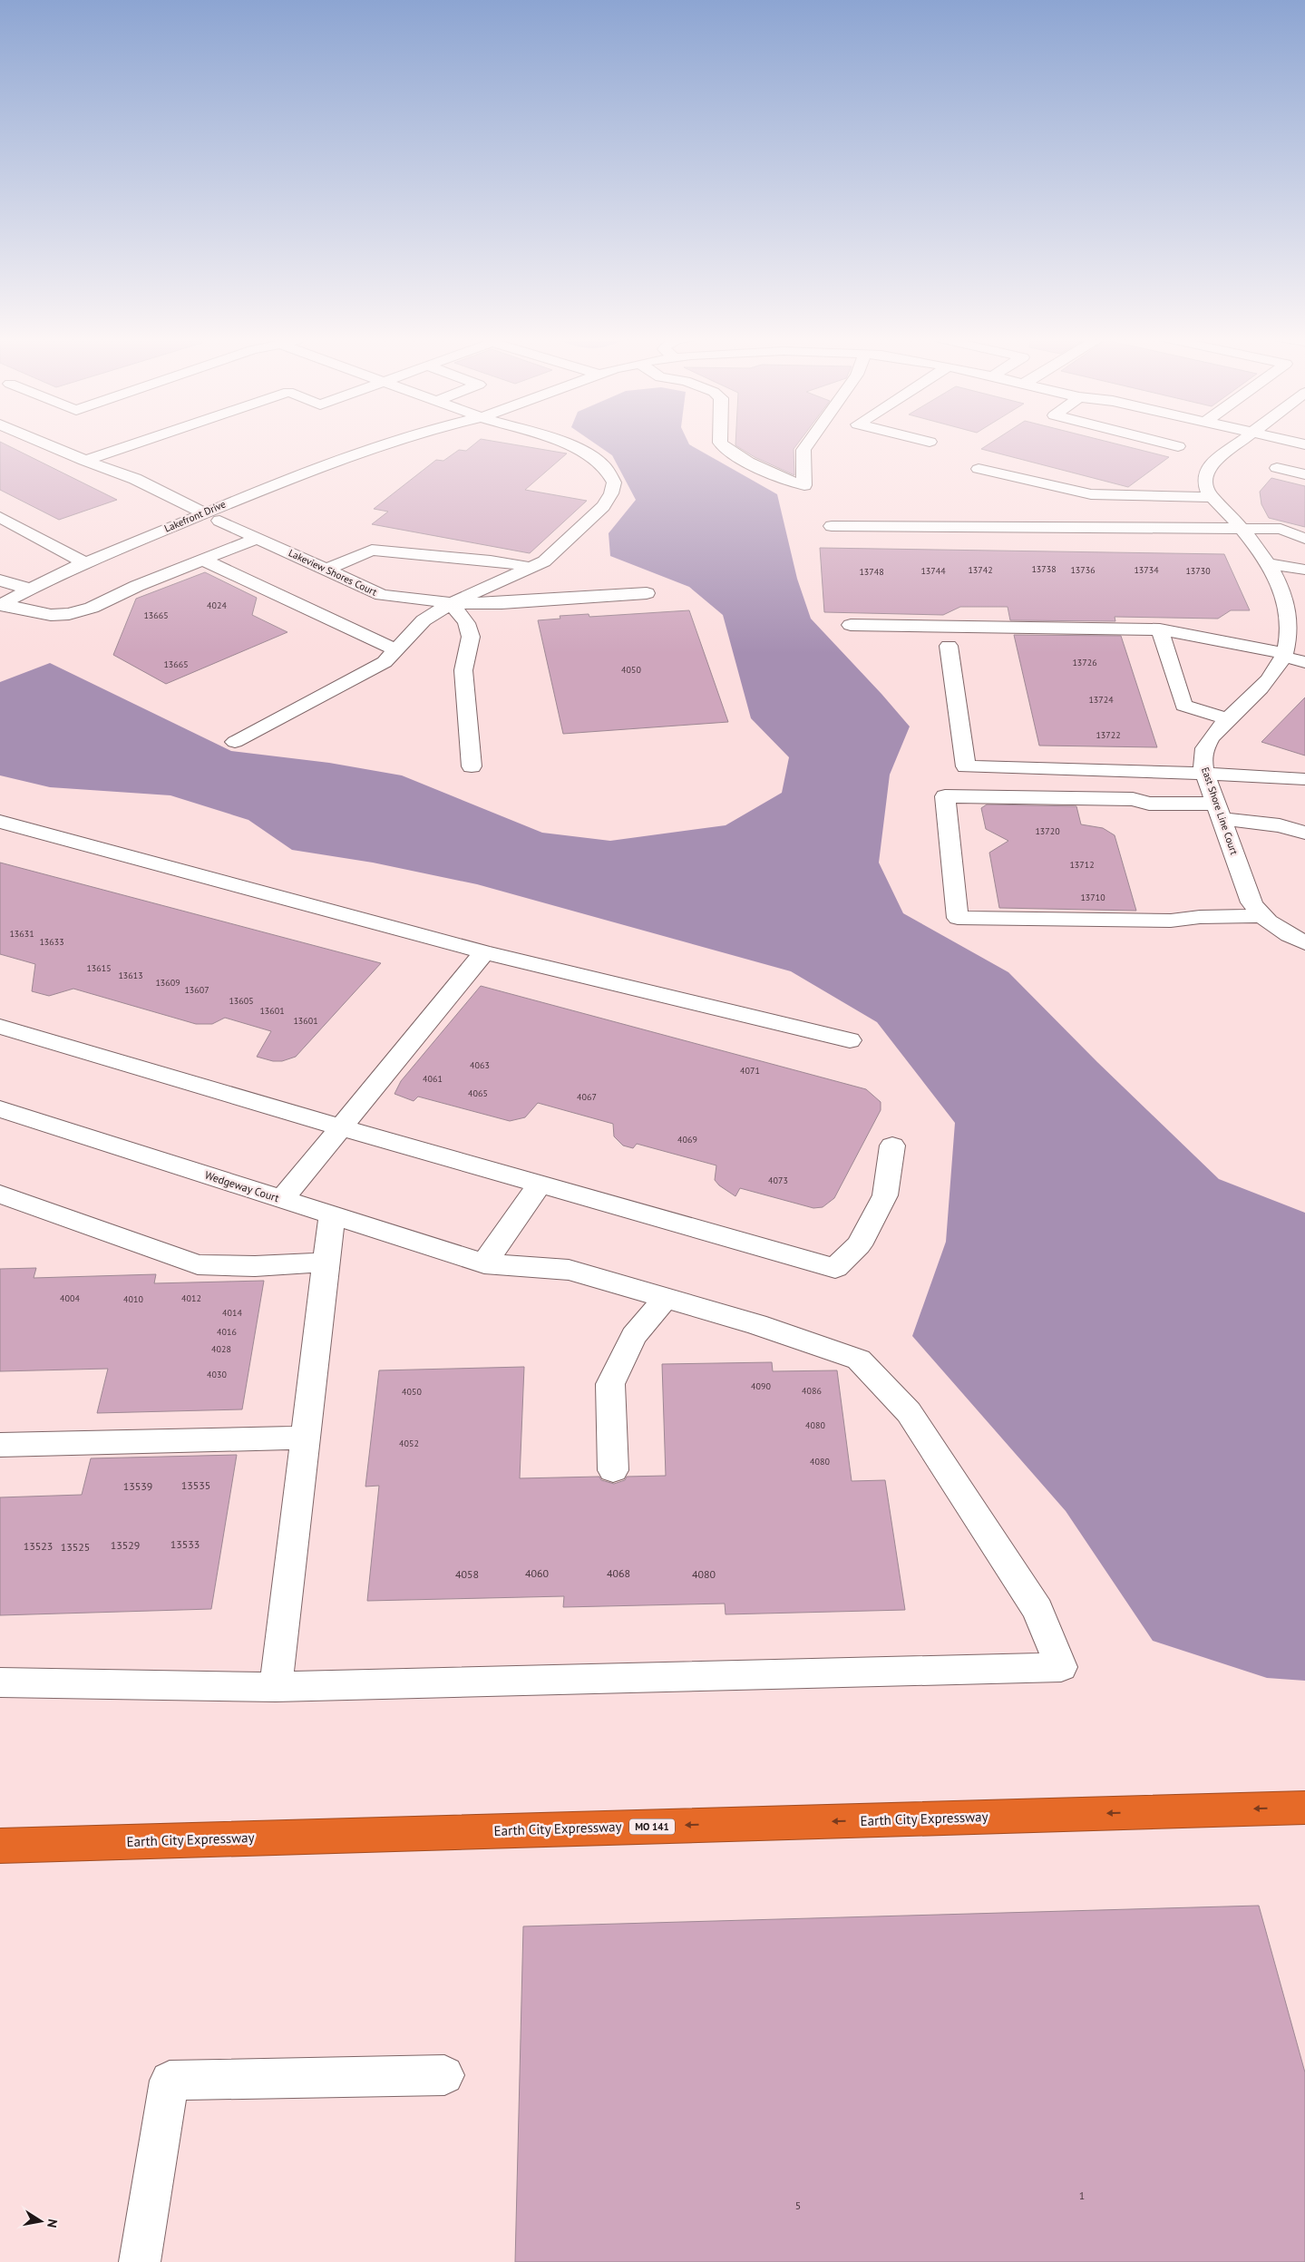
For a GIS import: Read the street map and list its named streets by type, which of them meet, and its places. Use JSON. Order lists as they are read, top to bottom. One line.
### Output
{"streets":{"highway":["Earth City Expressway","MO 141"],"street":["Lakefront Drive","Lakeview Shores Court","East Shore Line Court","Wedgeway Court"]},"crossings":[["Lakefront Drive","Lakeview Shores Court"]],"one_way":["Earth City Expressway"],"house_numbers":["13738","13742","13736","13734","13744","13730","13748","4024","13665","13726","13665","4050","13724","13722","13720","13712","13710","13631","13633","13615","13613","13609","13607","13605","13601","13601","4063","4071","4061","4065","4067","4069","4073","4004","4012","4010","4014","4016","4028","4030","4090","4086","4050","4080","4052","4080","13535","13539","13533","13529","13523","13525","4060","4068","4058","4080","1","5"],"north":"right"}
